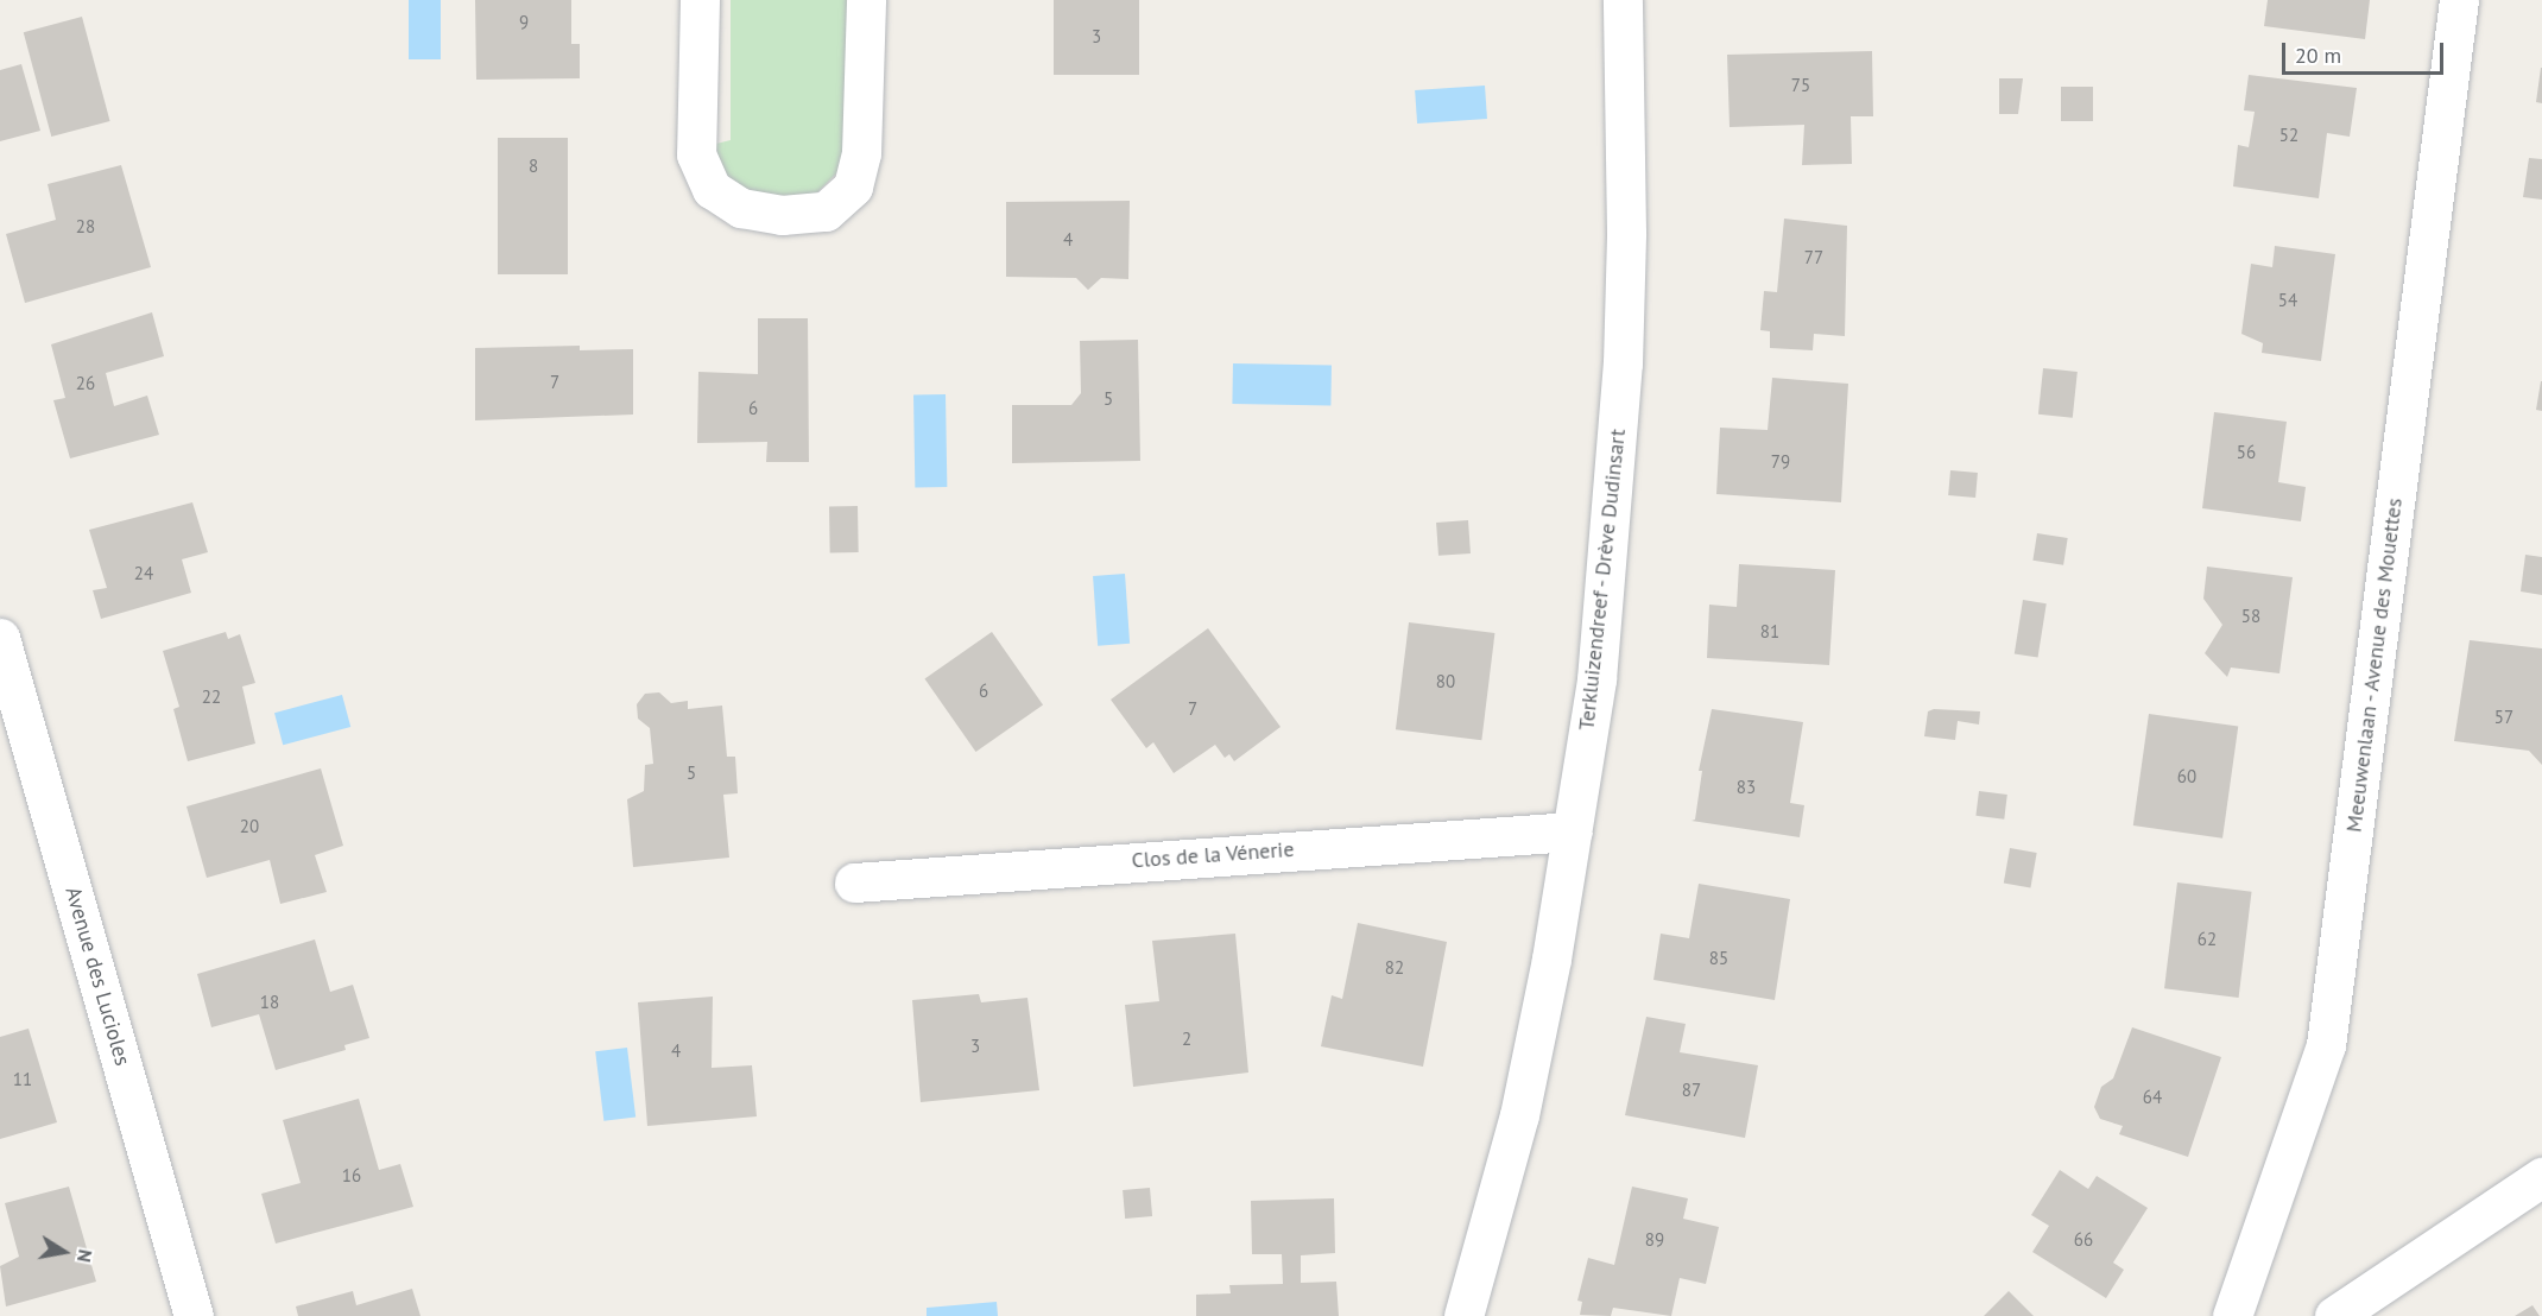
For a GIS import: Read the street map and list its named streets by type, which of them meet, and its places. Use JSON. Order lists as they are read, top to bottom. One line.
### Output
{"streets":{"street":["Terkluizendreef - Drève Dudinsart","Meeuwenlaan - Avenue des Mouettes","Clos de la Vénerie","Avenue des Lucioles"]},"crossings":[["Terkluizendreef - Drève Dudinsart","Clos de la Vénerie"]],"house_numbers":["9","3","75","52","8","28","4","77","54","7","26","5","6","56","79","24","58","81","80","6","22","7","57","5","60","83","20","62","85","82","18","2","3","4","11","87","64","16","89","66"],"scale_bar":"20 m","north":"right"}
